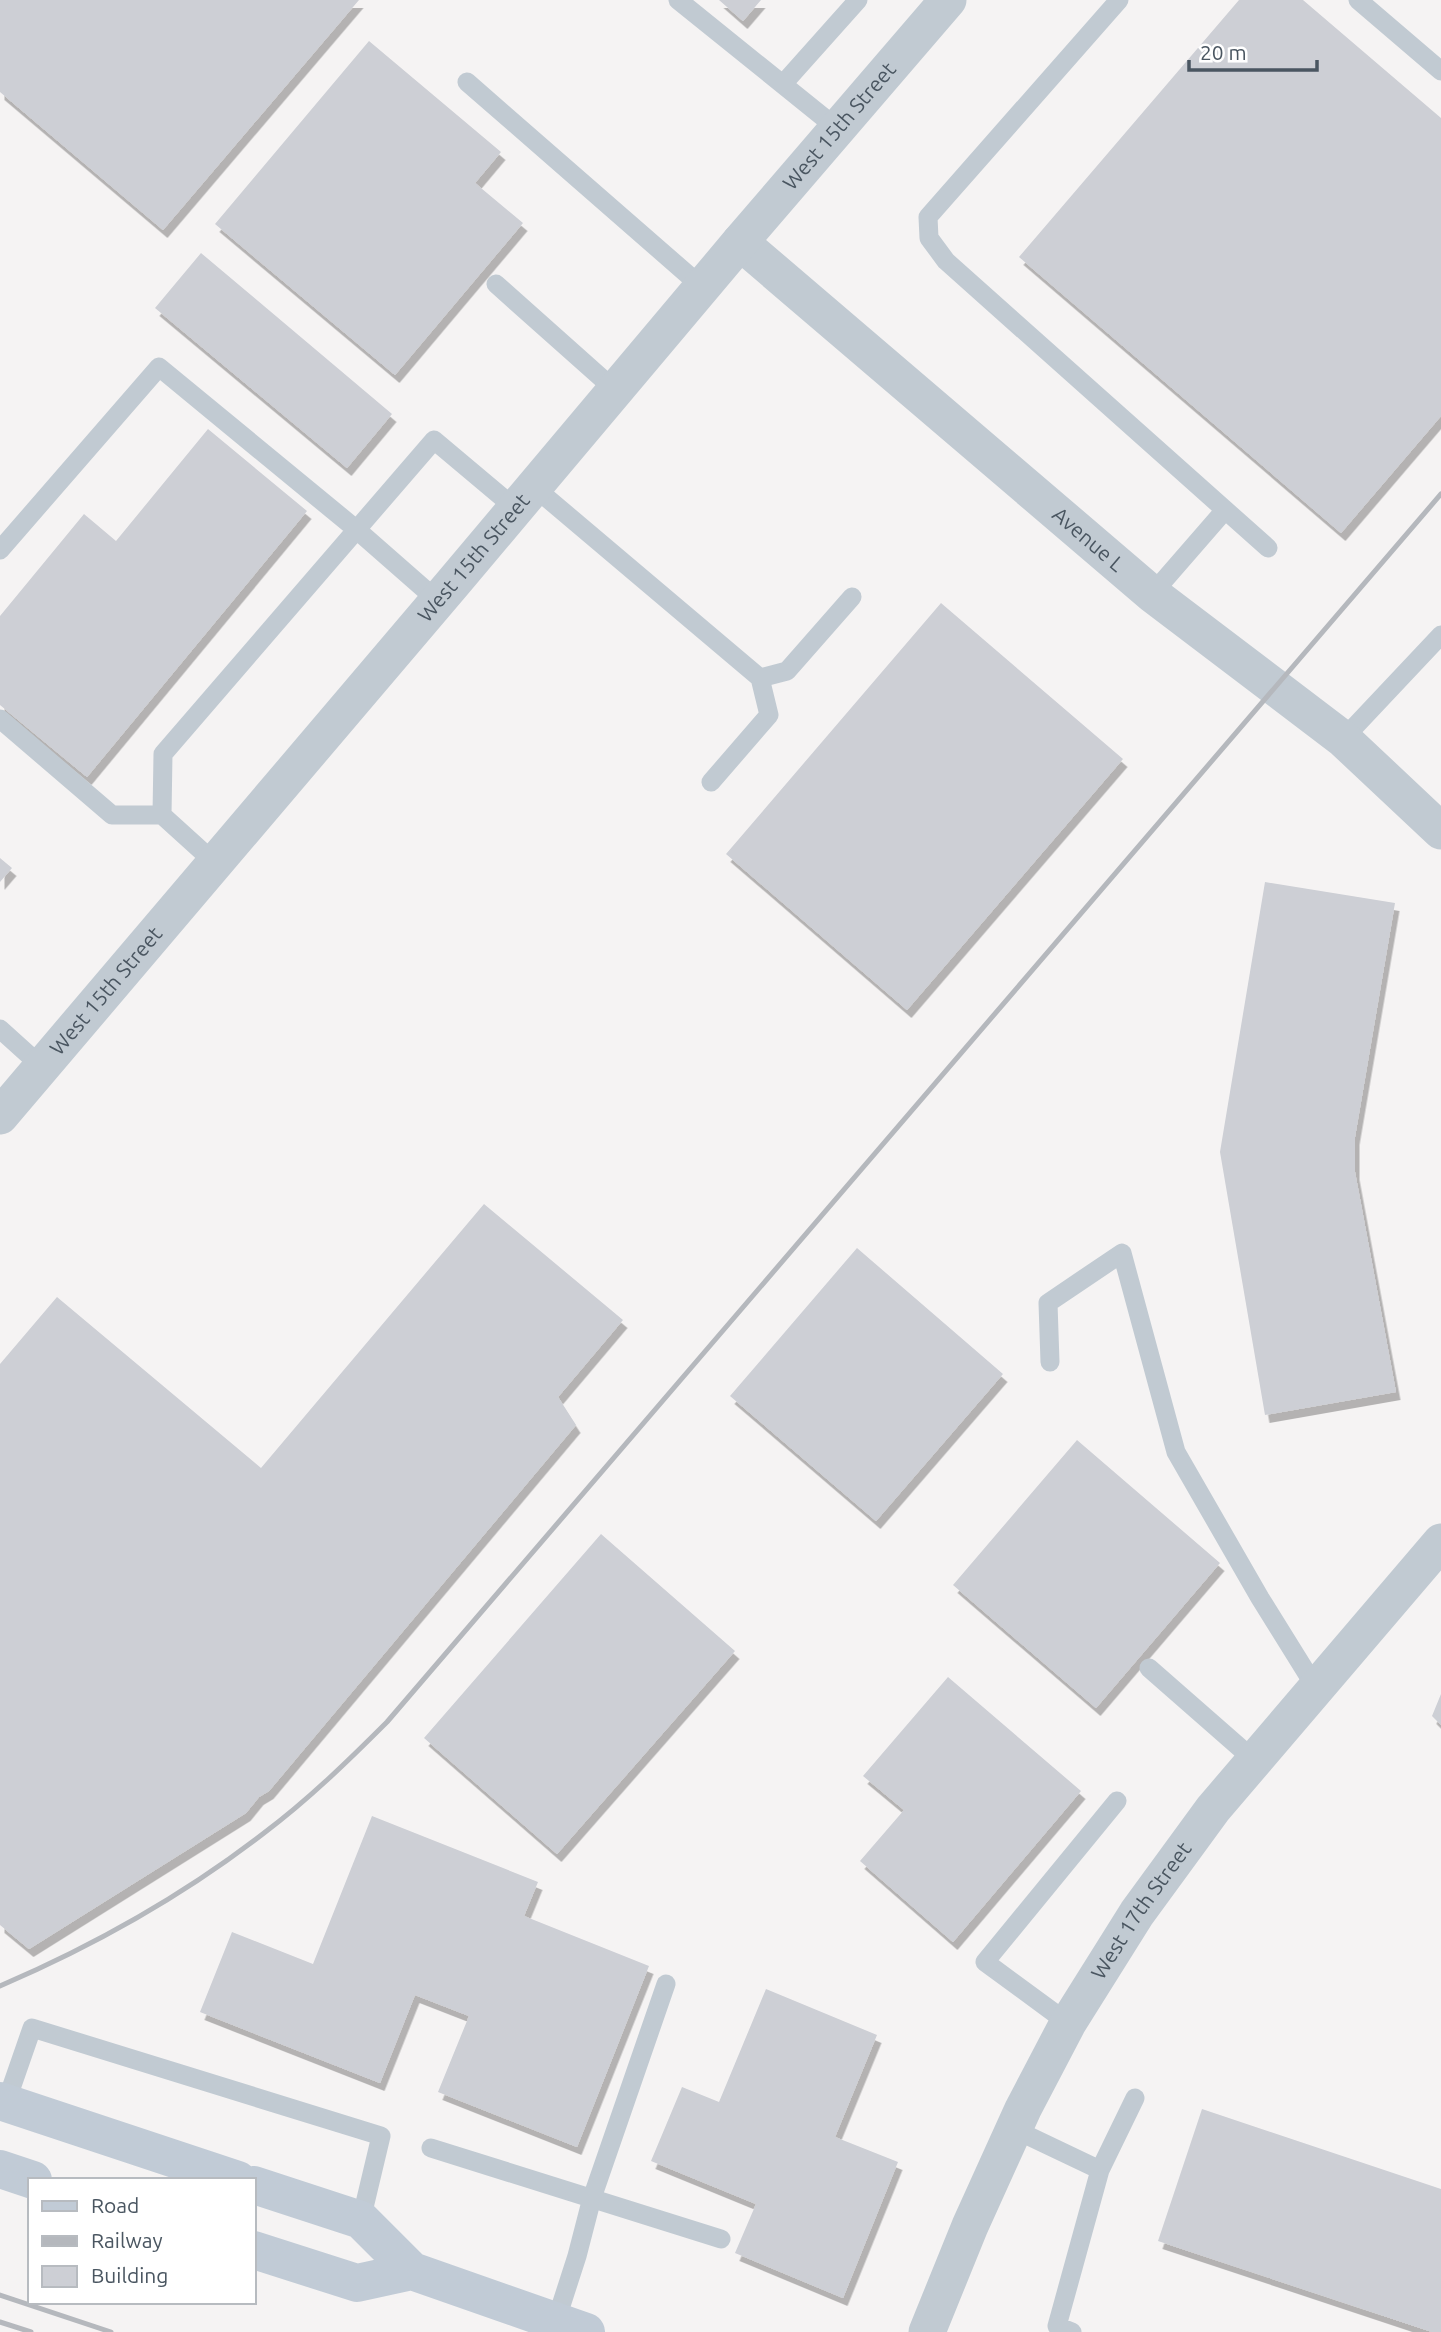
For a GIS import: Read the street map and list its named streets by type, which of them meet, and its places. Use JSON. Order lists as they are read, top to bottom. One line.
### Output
{"streets":{"street":["West 15th Street","Avenue L","West 17th Street"]},"crossings":[["West 15th Street","Avenue L"]],"legend":["Road","Railway","Building"],"scale_bar":"20 m"}
